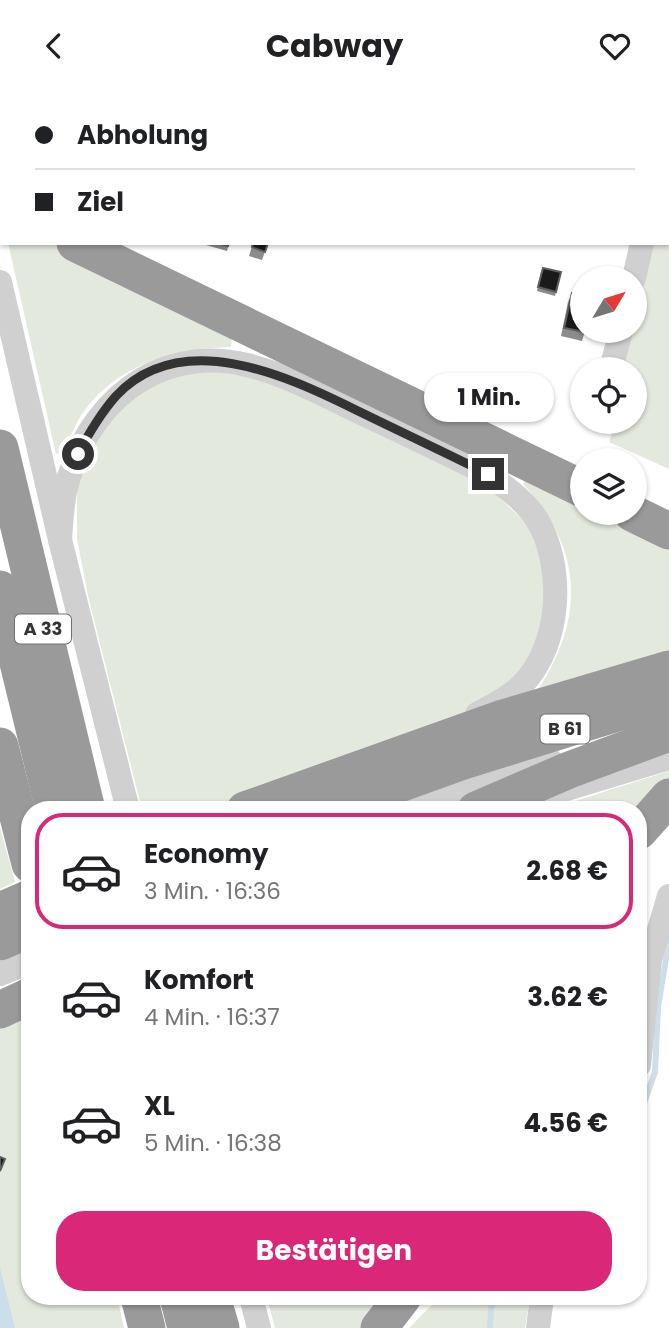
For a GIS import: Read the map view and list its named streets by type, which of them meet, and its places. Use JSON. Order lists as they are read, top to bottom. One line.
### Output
{"streets":{"highway":["A 33","B 61"]},"north":"top right","page":{"header":"Cabway","banner":["Abholung","Ziel"],"bubble":"1 Min.","list":[{"name":"Economy","note":"3 Min. · 16:36","value":"2.68 €"},{"name":"Komfort","note":"4 Min. · 16:37","value":"3.62 €"},{"name":"XL","note":"5 Min. · 16:38","value":"4.56 €"}],"buttons":"Bestätigen"}}
